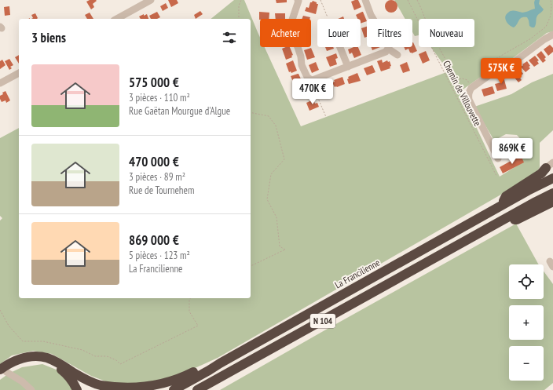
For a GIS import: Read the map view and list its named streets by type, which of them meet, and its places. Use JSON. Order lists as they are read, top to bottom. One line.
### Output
{"streets":{"highway":["La Francilienne","N 104"],"path":["Chemin de Villouvette"]},"page":{"chip":["Acheter","Louer","Filtres","Nouveau"],"heading":"3 biens","list":[{"name":"575 000 €","note":"3 pièces · 110 m² · Rue Gaëtan Mourgue d'Algue"},{"name":"470 000 €","note":"3 pièces · 89 m² · Rue de Tournehem"},{"name":"869 000 €","note":"5 pièces · 123 m² · La Francilienne"}],"price":["575K €","470K €","869K €"],"map_buttons":["+","−"]}}
